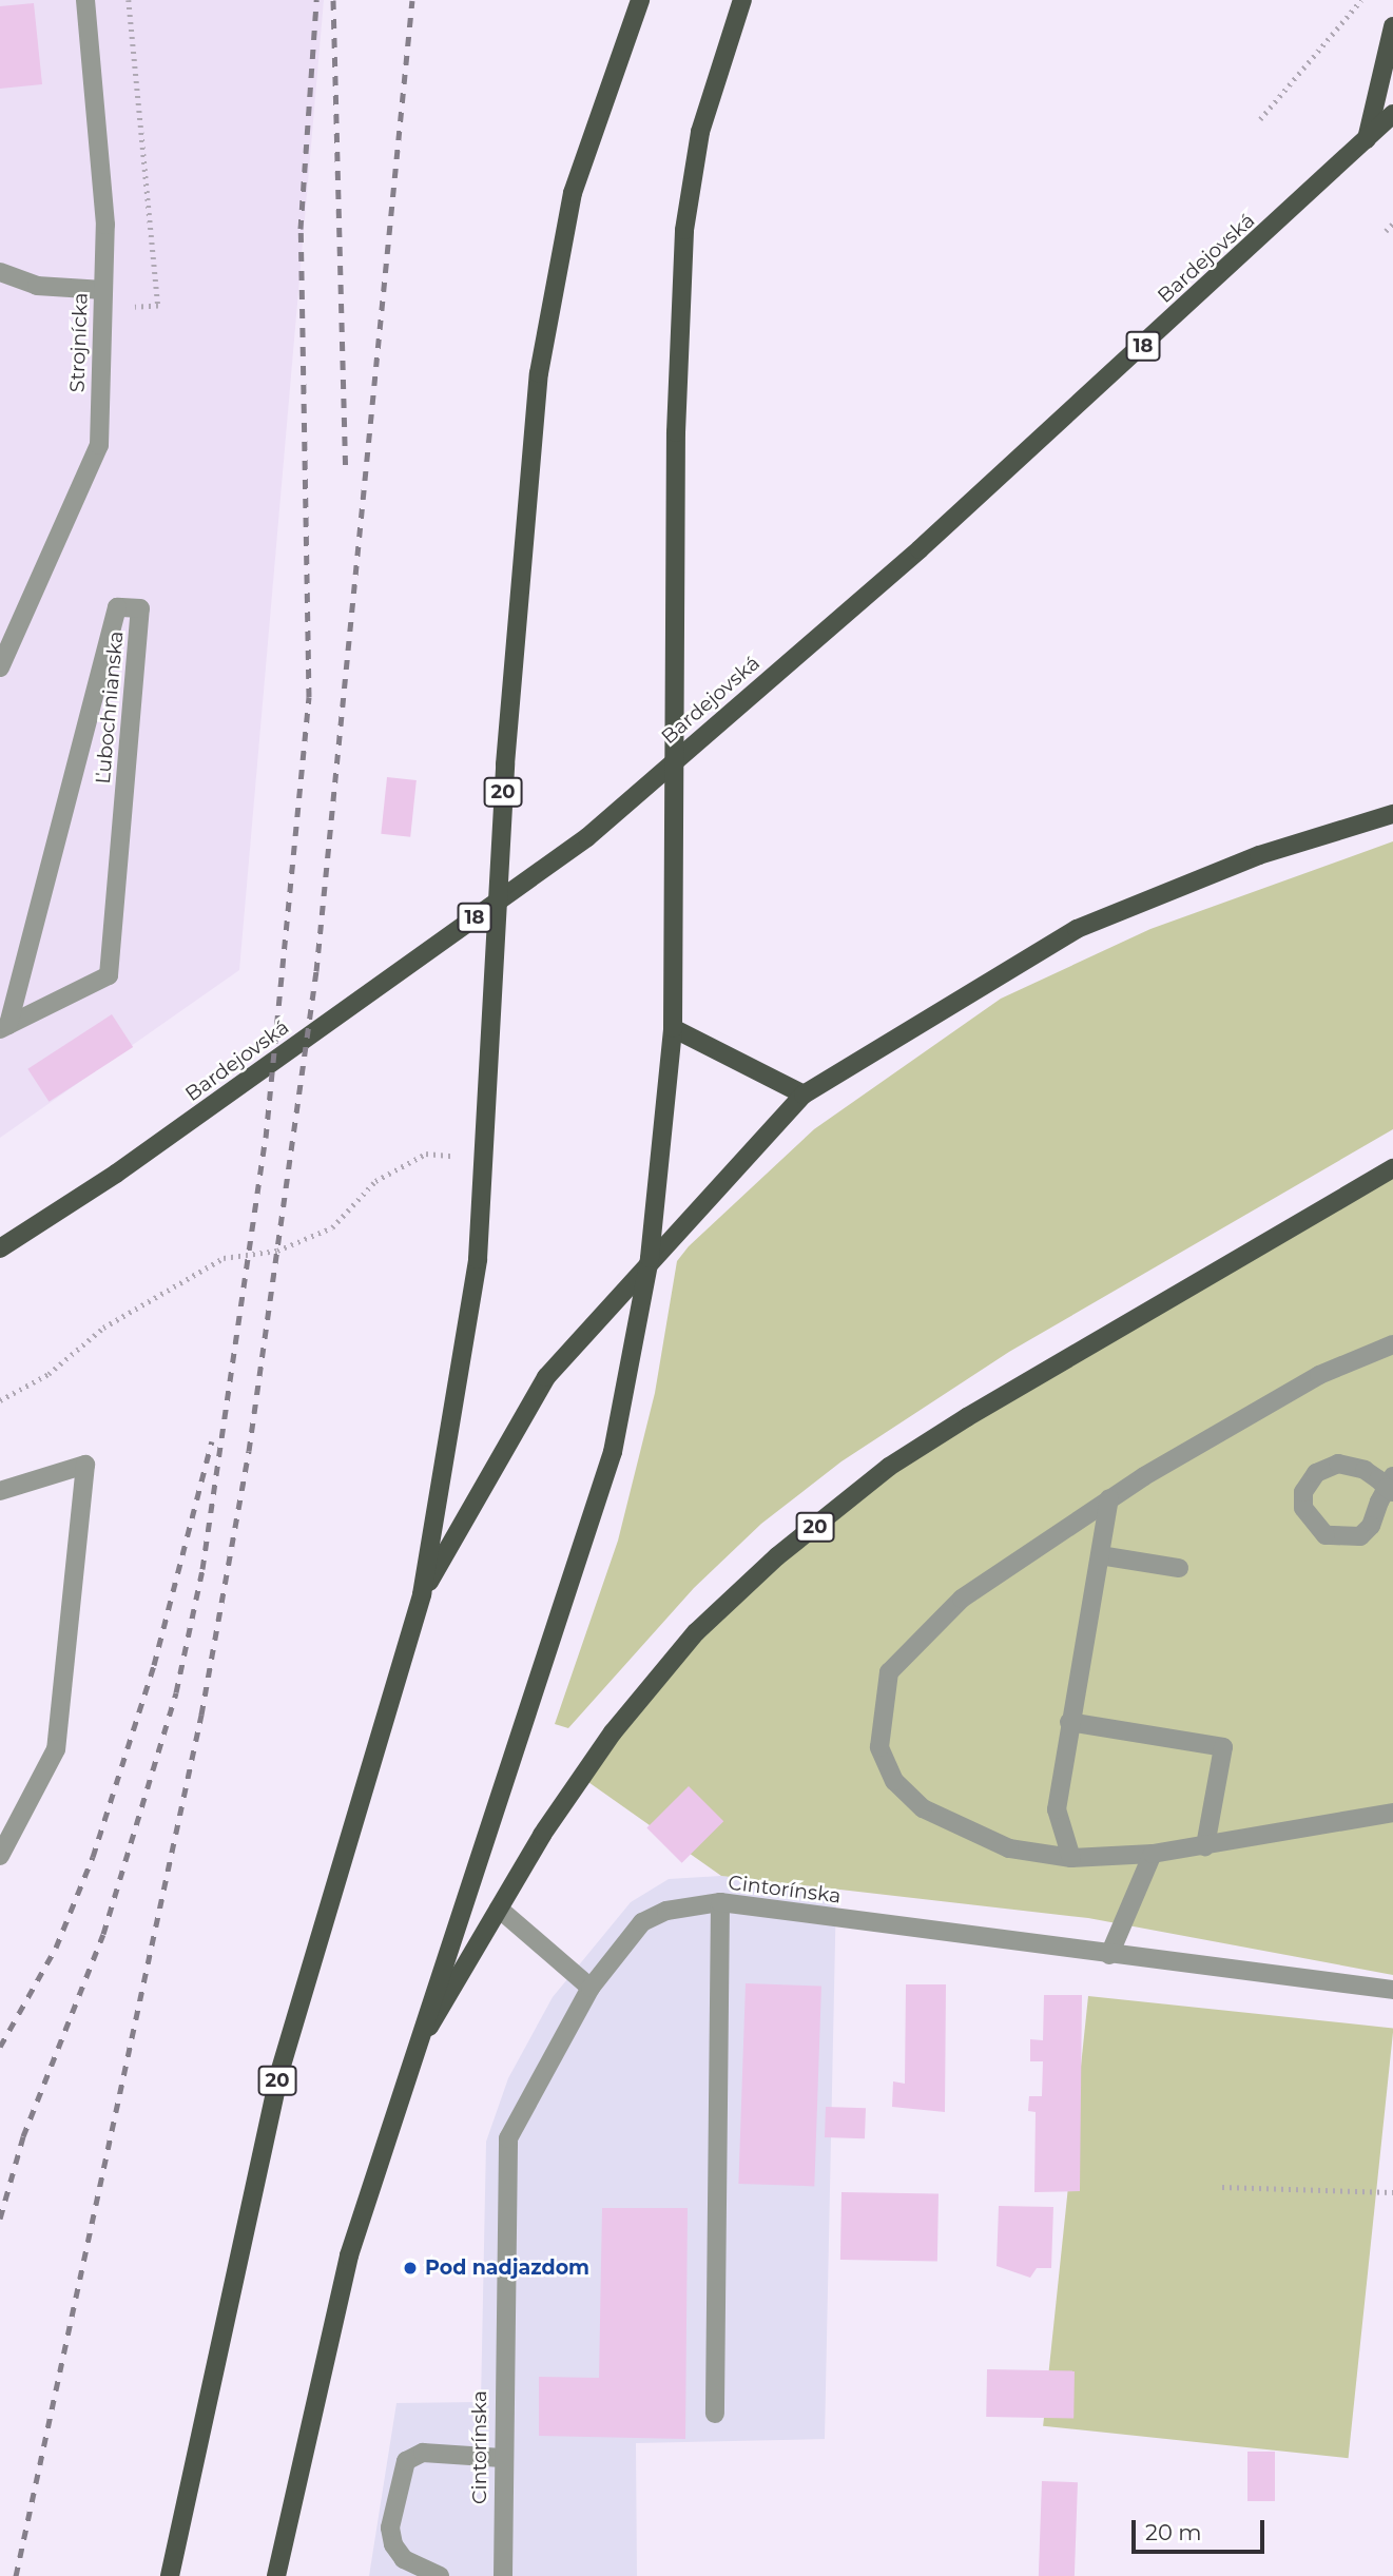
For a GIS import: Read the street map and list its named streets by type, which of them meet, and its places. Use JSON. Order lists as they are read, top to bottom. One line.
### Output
{"streets":{"main road":["Bardejovská","18","20"],"street":["Strojnícka","Ľubochnianska","Cintorínska"]},"places":["Pod nadjazdom"],"scale_bar":"20 m"}
